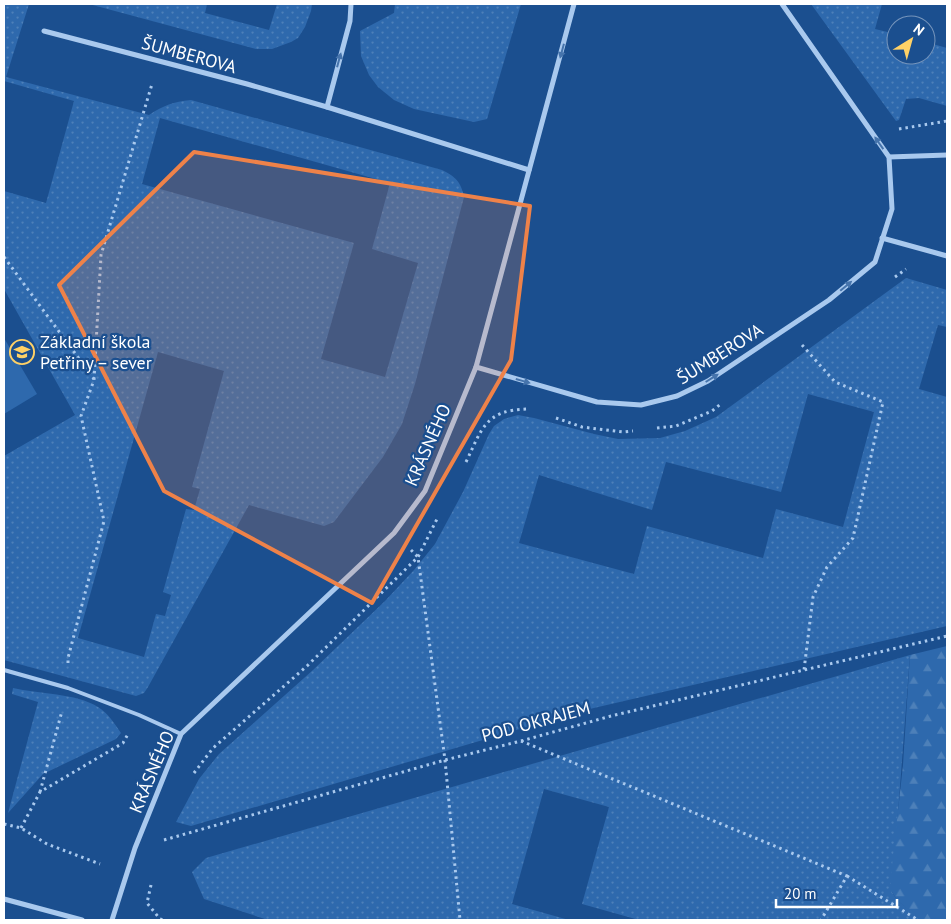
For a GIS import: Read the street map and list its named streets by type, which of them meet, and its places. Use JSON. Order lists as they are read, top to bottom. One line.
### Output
{"streets":{"street":["ŠUMBEROVA","KRÁSNÉHO"],"path":["POD OKRAJEM"]},"crossings":[["ŠUMBEROVA","KRÁSNÉHO"]],"one_way":["ŠUMBEROVA"],"places":{"school or university":["Základní škola Petřiny – sever"]},"scale_bar":"20 m","north":"top right"}
